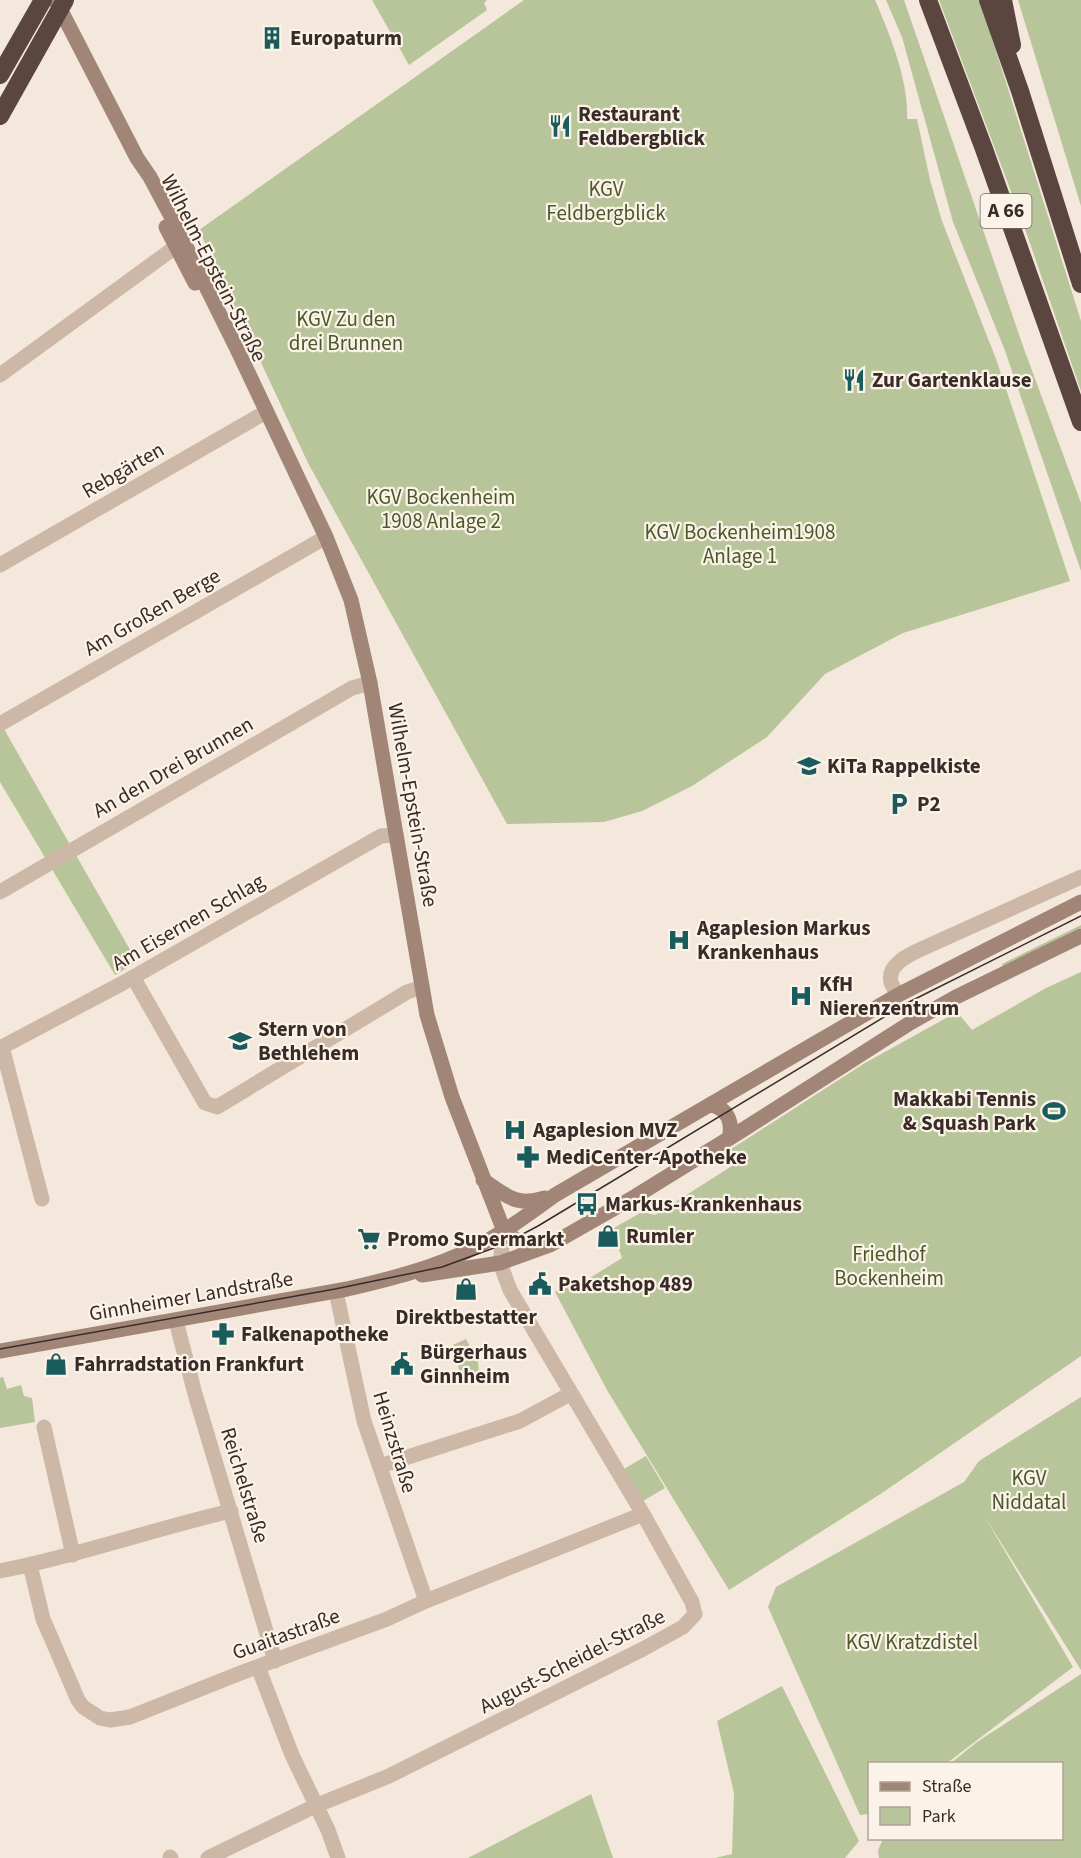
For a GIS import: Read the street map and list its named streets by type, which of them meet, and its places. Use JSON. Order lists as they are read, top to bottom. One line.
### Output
{"streets":{"highway":["A 66"],"main road":["Wilhelm-Epstein-Straße","Ginnheimer Landstraße"],"street":["Rebgärten","Am Großen Berge","An den Drei Brunnen","Am Eisernen Schlag","Heinzstraße","Reichelstraße","Guaitastraße","August-Scheidel-Straße"]},"crossings":[["Wilhelm-Epstein-Straße","Rebgärten"],["Wilhelm-Epstein-Straße","Am Großen Berge"],["Wilhelm-Epstein-Straße","An den Drei Brunnen"],["Wilhelm-Epstein-Straße","Am Eisernen Schlag"],["Wilhelm-Epstein-Straße","Ginnheimer Landstraße"],["Wilhelm-Epstein-Straße","August-Scheidel-Straße"],["Ginnheimer Landstraße","Heinzstraße"],["Ginnheimer Landstraße","Reichelstraße"],["Ginnheimer Landstraße","August-Scheidel-Straße"],["Heinzstraße","Guaitastraße"],["Reichelstraße","Guaitastraße"],["Guaitastraße","August-Scheidel-Straße"]],"parks":["KGV Feldbergblick","KGV Zu den drei Brunnen","KGV Bockenheim 1908 Anlage 2","KGV Bockenheim1908 Anlage 1","Friedhof Bockenheim","KGV Niddatal","KGV Kratzdistel"],"places":{"building":["Europaturm"],"restaurant":["Restaurant Feldbergblick","Zur Gartenklause"],"school or university":["KiTa Rappelkiste","Stern von Bethlehem"],"parking":["P2"],"hospital":["Agaplesion Markus Krankenhaus","KfH Nierenzentrum","Agaplesion MVZ"],"sports":["Makkabi Tennis & Squash Park"],"pharmacy":["MediCenter-Apotheke","Falkenapotheke"],"bus stop":["Markus-Krankenhaus"],"shop":["Rumler","Direktbestatter","Fahrradstation Frankfurt"],"supermarket":["Promo Supermarkt"],"public building":["Paketshop 489","Bürgerhaus Ginnheim"]},"legend":["Straße","Park"]}
